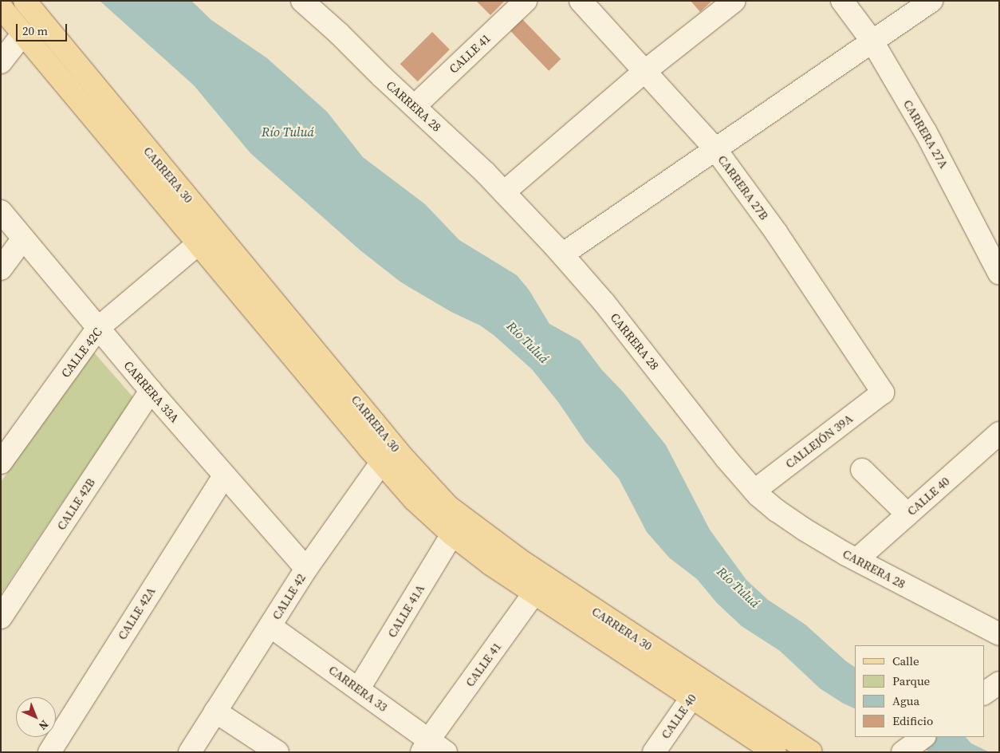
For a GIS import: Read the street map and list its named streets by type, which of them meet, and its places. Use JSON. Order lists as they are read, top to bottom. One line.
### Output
{"streets":{"main road":["CARRERA 30"],"street":["CALLE 41","CARRERA 28","CARRERA 27A","CARRERA 27B","CALLE 42C","CARRERA 33A","CALLEJÓN 39A","CALLE 40","CALLE 42B","CALLE 42","CALLE 41A","CALLE 42A","CARRERA 33"]},"crossings":[["CALLE 41","CARRERA 28"],["CALLE 41","CARRERA 30"],["CALLE 41","CARRERA 33"],["CARRERA 28","CALLEJÓN 39A"],["CARRERA 28","CALLE 40"],["CARRERA 30","CALLE 42C"],["CARRERA 30","CALLE 40"],["CARRERA 30","CALLE 42"],["CARRERA 30","CALLE 41A"],["CARRERA 27B","CALLEJÓN 39A"],["CALLE 42C","CARRERA 33A"],["CARRERA 33A","CALLE 42B"],["CARRERA 33A","CALLE 42"],["CARRERA 33A","CALLE 42A"],["CALLE 42","CARRERA 33"],["CALLE 41A","CARRERA 33"]],"water":["Río Tuluá"],"legend":["Calle","Parque","Agua","Edificio"],"scale_bar":"20 m","north":"bottom right"}
